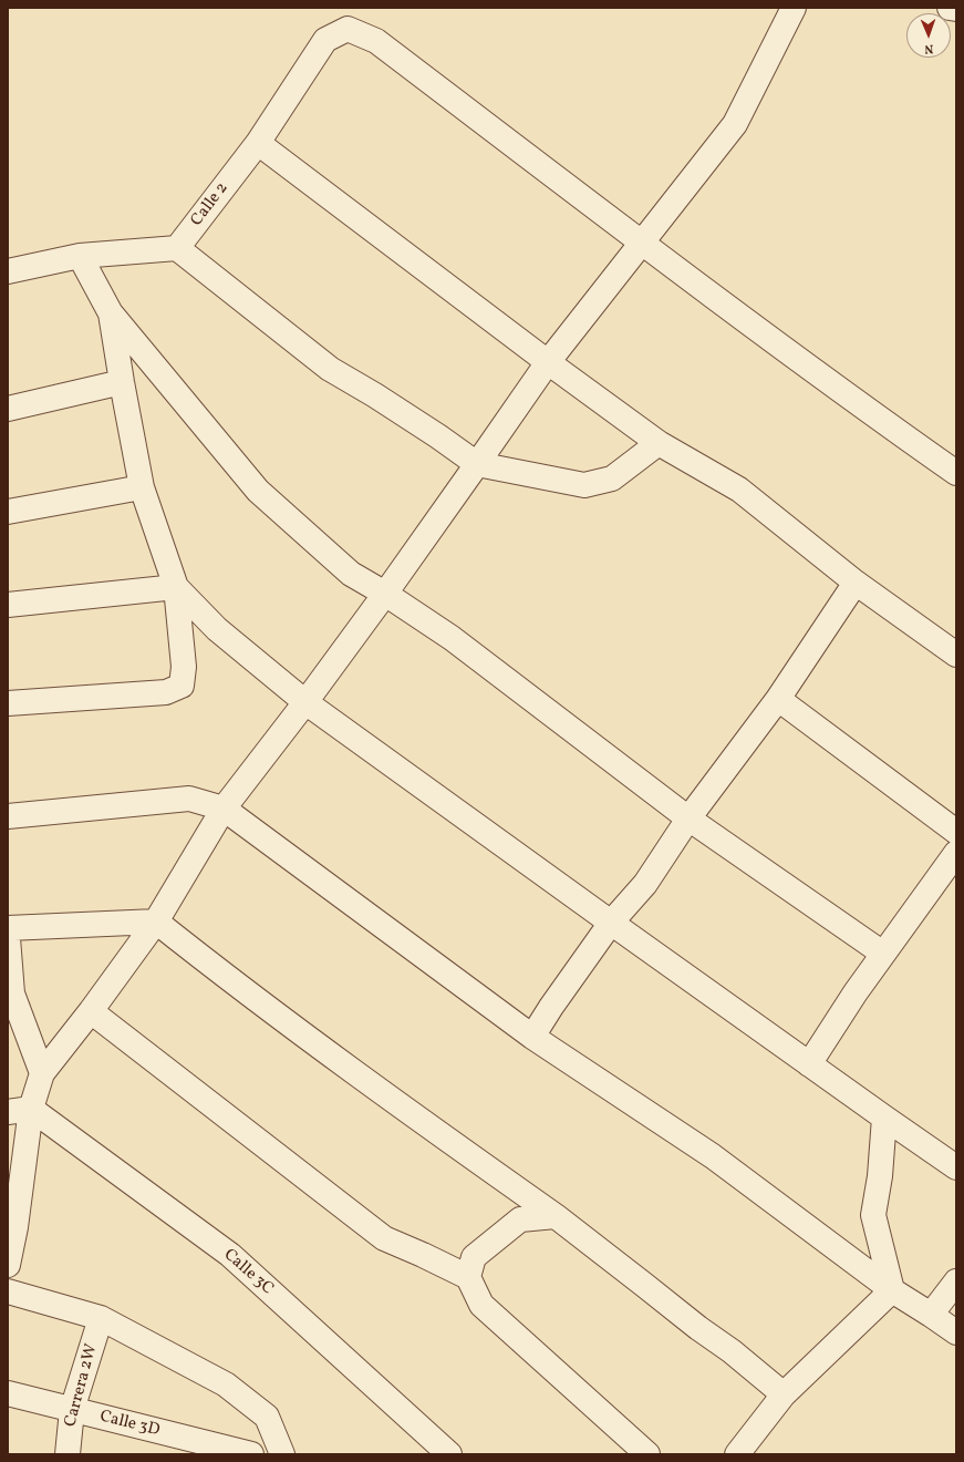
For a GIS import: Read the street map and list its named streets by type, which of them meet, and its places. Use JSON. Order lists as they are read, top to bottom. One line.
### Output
{"streets":{"street":["Calle 2","Calle 3C","Carrera 2W","Calle 3D"]},"crossings":[["Carrera 2W","Calle 3D"]],"north":"bottom"}
